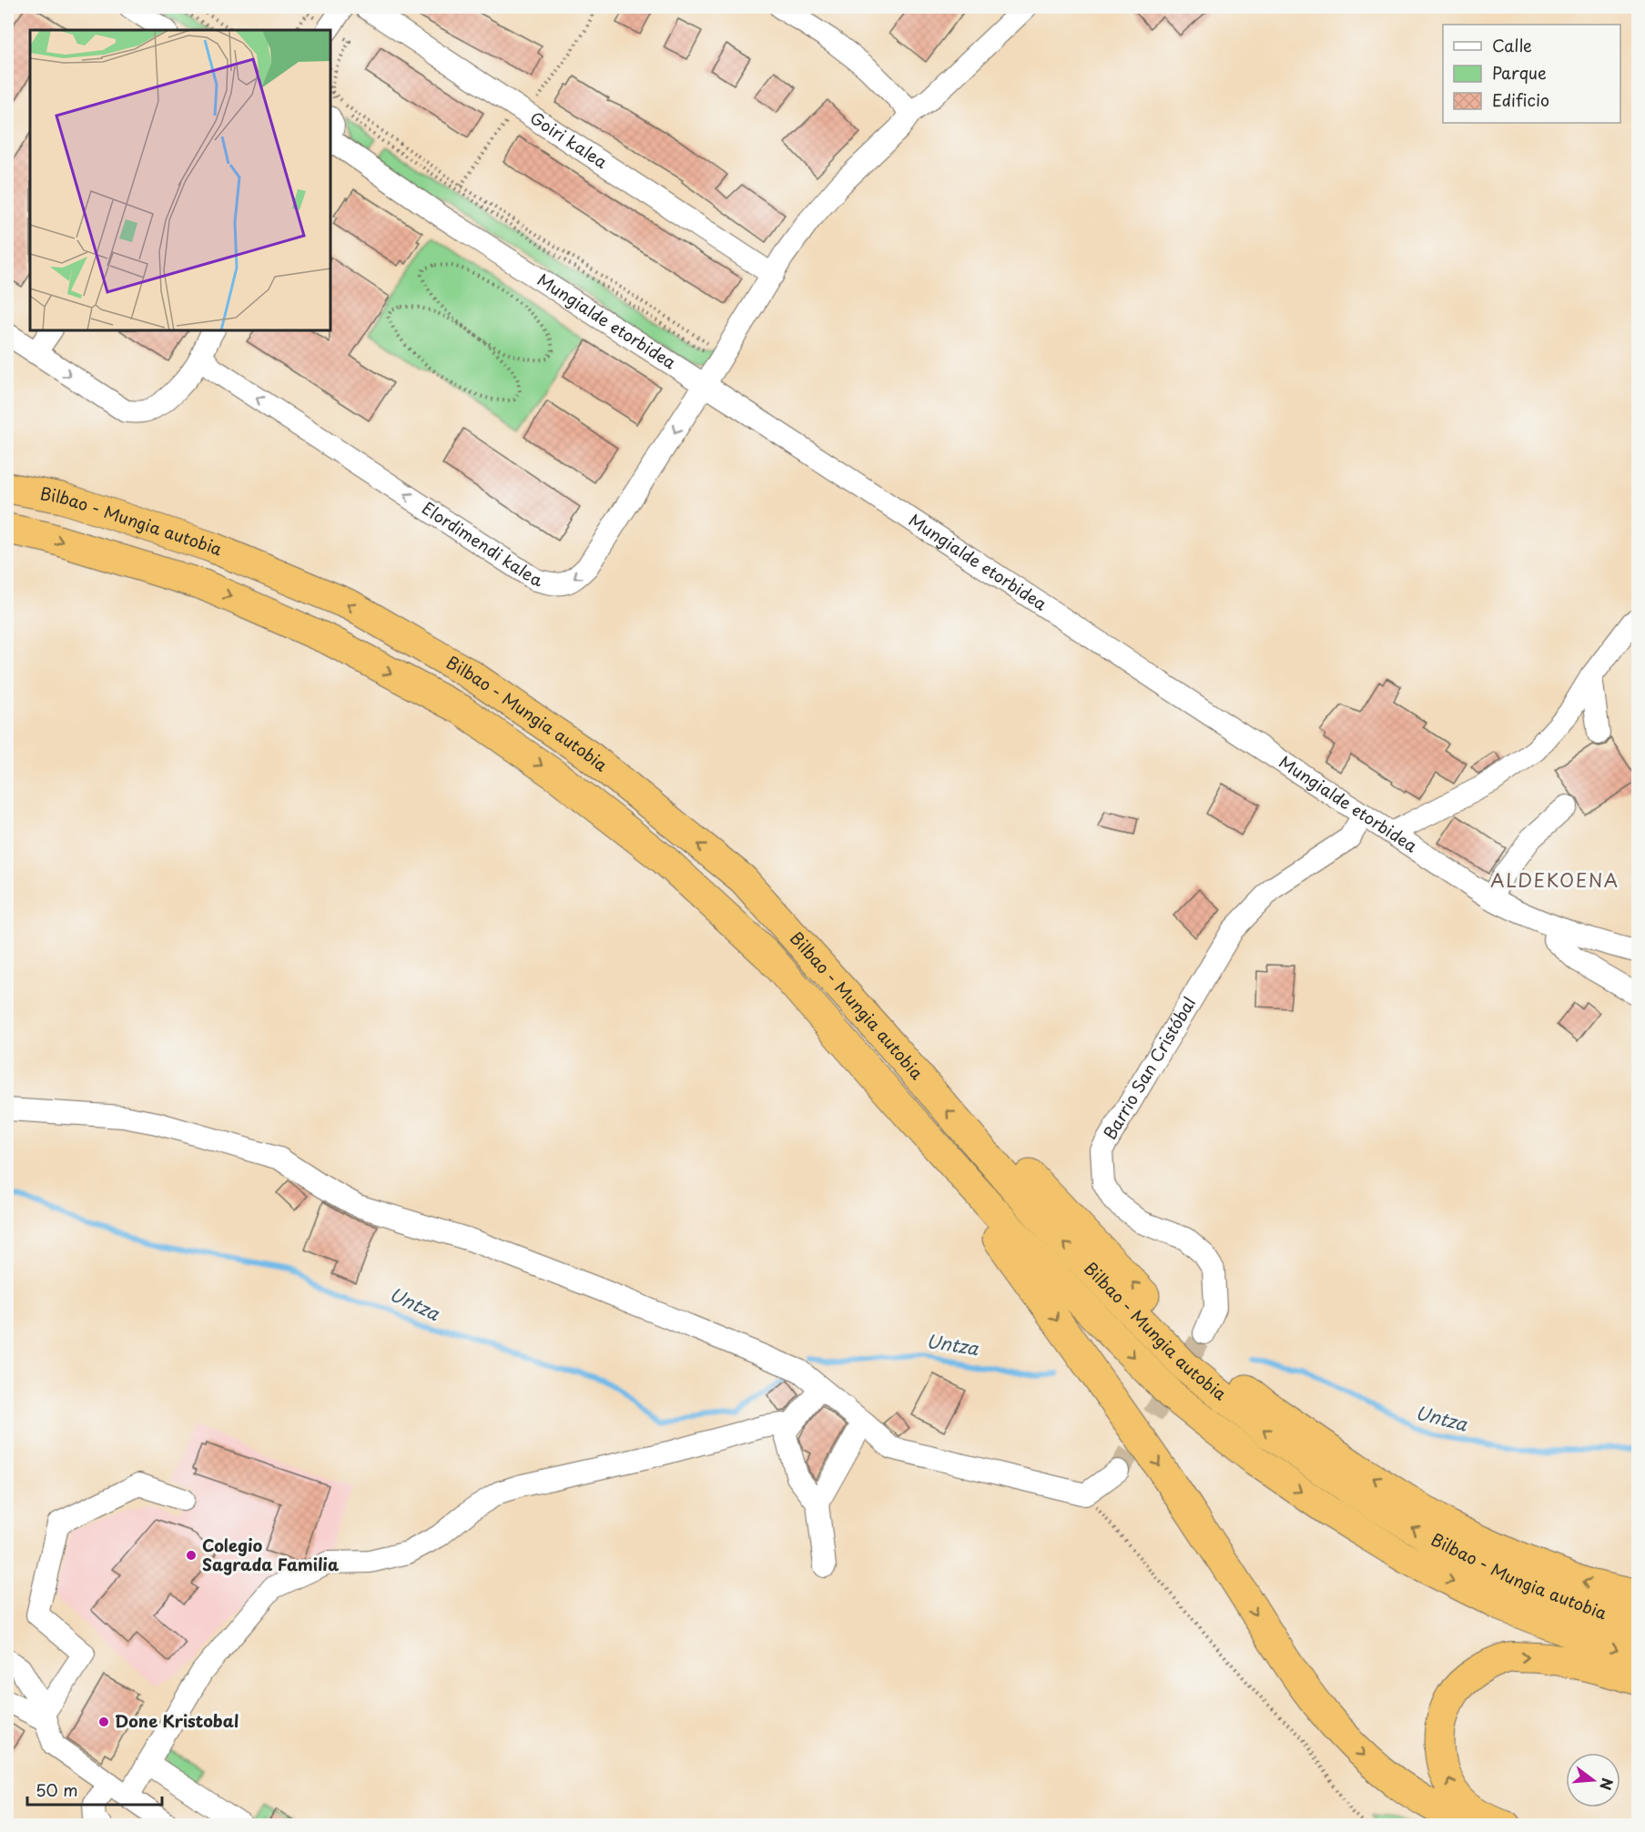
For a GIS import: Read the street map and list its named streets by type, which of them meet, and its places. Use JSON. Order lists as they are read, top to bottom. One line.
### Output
{"streets":{"highway":["Bilbao - Mungia autobia"],"street":["Goiri kalea","Mungialde etorbidea","Elordimendi kalea","Barrio San Cristóbal"]},"crossings":[["Goiri kalea","Elordimendi kalea"],["Mungialde etorbidea","Elordimendi kalea"],["Mungialde etorbidea","Barrio San Cristóbal"]],"districts":["ALDEKOENA"],"water":["Untza"],"places":["Colegio Sagrada Familia","Done Kristobal"],"legend":["Calle","Parque","Edificio"],"scale_bar":"50 m","north":"right"}
